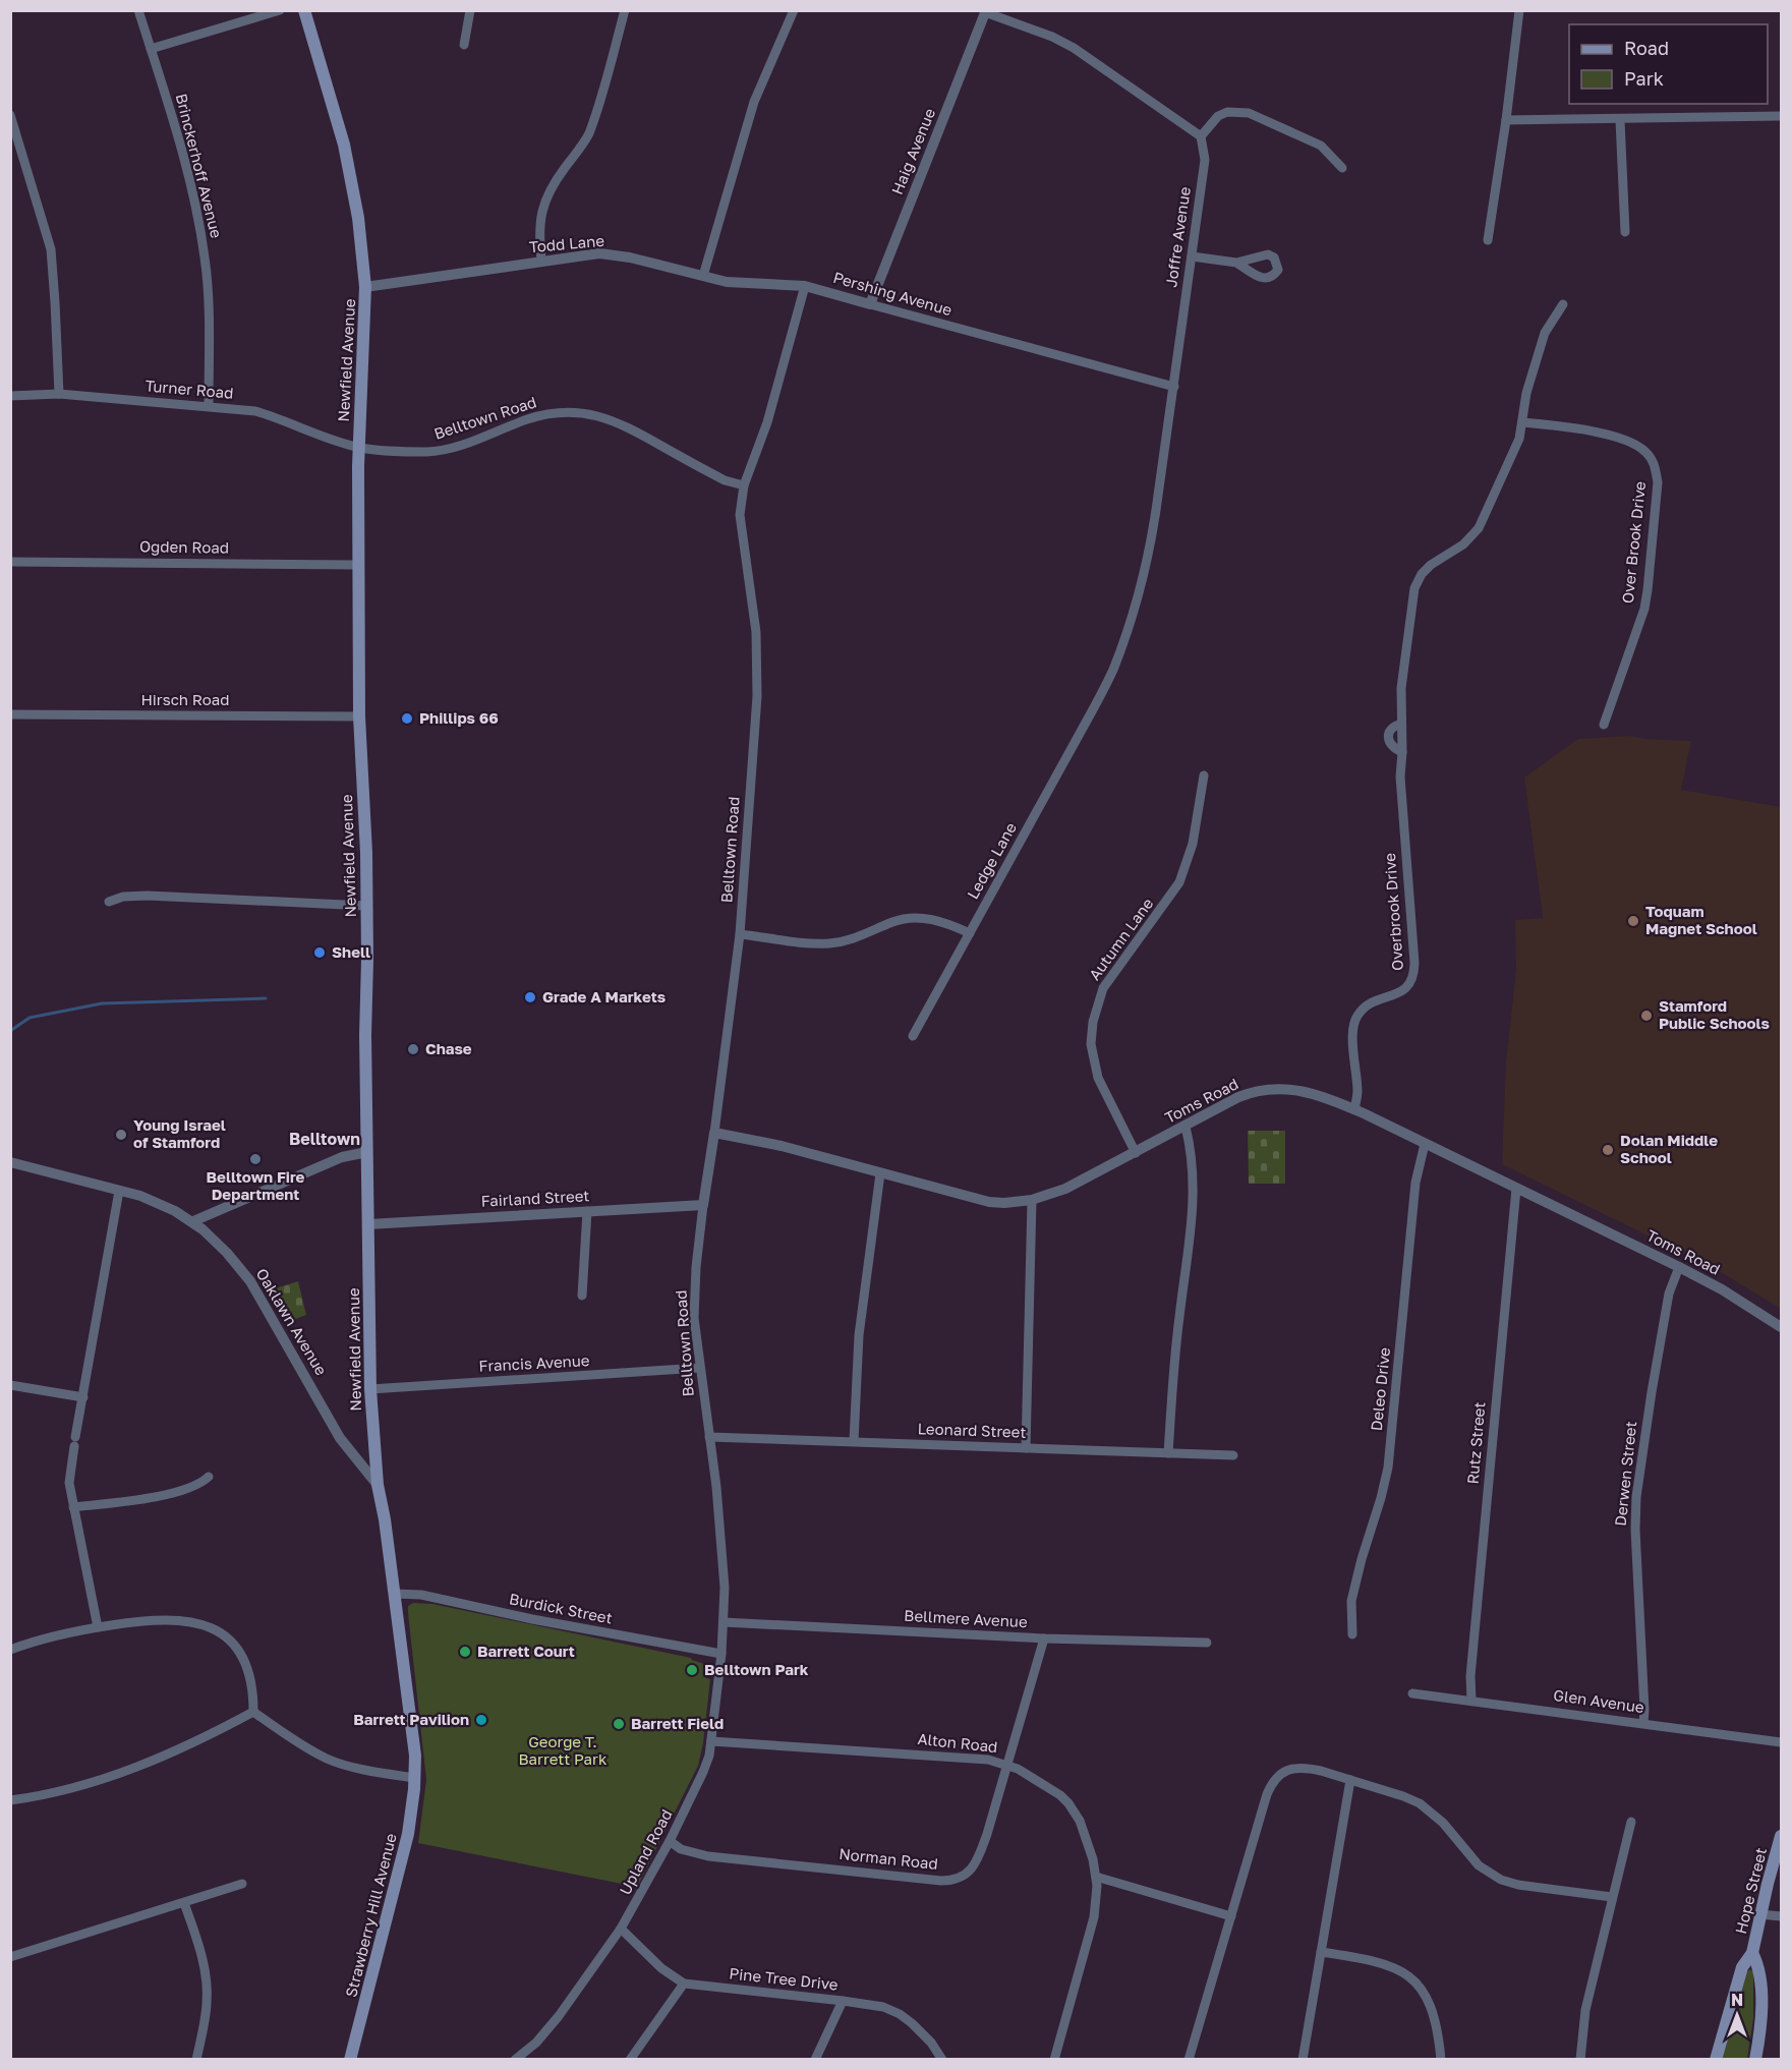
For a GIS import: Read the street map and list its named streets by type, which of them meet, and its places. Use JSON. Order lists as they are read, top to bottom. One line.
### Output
{"streets":{"main road":["Newfield Avenue","Hope Street","Strawberry Hill Avenue"],"street":["Haig Avenue","Brinckerhoff Avenue","Joffre Avenue","Todd Lane","Pershing Avenue","Turner Road","Belltown Road","Over Brook Drive","Ogden Road","Hirsch Road","Ledge Lane","Overbrook Drive","Autumn Lane","Toms Road","Fairland Street","Oaklawn Avenue","Francis Avenue","Deleo Drive","Leonard Street","Rutz Street","Derwen Street","Burdick Street","Bellmere Avenue","Glen Avenue","Alton Road","Upland Road","Norman Road","Pine Tree Drive"]},"crossings":[["Haig Avenue","Pershing Avenue"],["Brinckerhoff Avenue","Turner Road"],["Joffre Avenue","Pershing Avenue"],["Joffre Avenue","Ledge Lane"],["Todd Lane","Pershing Avenue"],["Todd Lane","Newfield Avenue"],["Newfield Avenue","Turner Road"],["Newfield Avenue","Belltown Road"],["Newfield Avenue","Ogden Road"],["Newfield Avenue","Hirsch Road"],["Newfield Avenue","Fairland Street"],["Newfield Avenue","Oaklawn Avenue"],["Newfield Avenue","Francis Avenue"],["Newfield Avenue","Burdick Street"],["Newfield Avenue","Strawberry Hill Avenue"],["Turner Road","Belltown Road"],["Belltown Road","Toms Road"],["Belltown Road","Fairland Street"],["Belltown Road","Francis Avenue"],["Belltown Road","Leonard Street"],["Belltown Road","Bellmere Avenue"],["Belltown Road","Upland Road"],["Over Brook Drive","Overbrook Drive"],["Overbrook Drive","Toms Road"],["Autumn Lane","Toms Road"],["Toms Road","Deleo Drive"],["Toms Road","Rutz Street"],["Toms Road","Derwen Street"],["Rutz Street","Glen Avenue"],["Derwen Street","Glen Avenue"],["Burdick Street","Upland Road"],["Bellmere Avenue","Upland Road"],["Bellmere Avenue","Norman Road"],["Alton Road","Upland Road"],["Alton Road","Norman Road"],["Upland Road","Norman Road"],["Upland Road","Pine Tree Drive"]],"districts":["Belltown"],"parks":["George T. Barrett Park"],"places":["Phillips 66","Toquam Magnet School","Shell","Grade A Markets","Stamford Public Schools","Chase","Young Israel of Stamford","Dolan Middle School","Belltown Fire Department","Barrett Court","Belltown Park","Barrett Pavilion","Barrett Field"],"legend":["Road","Park"],"north":"top"}
